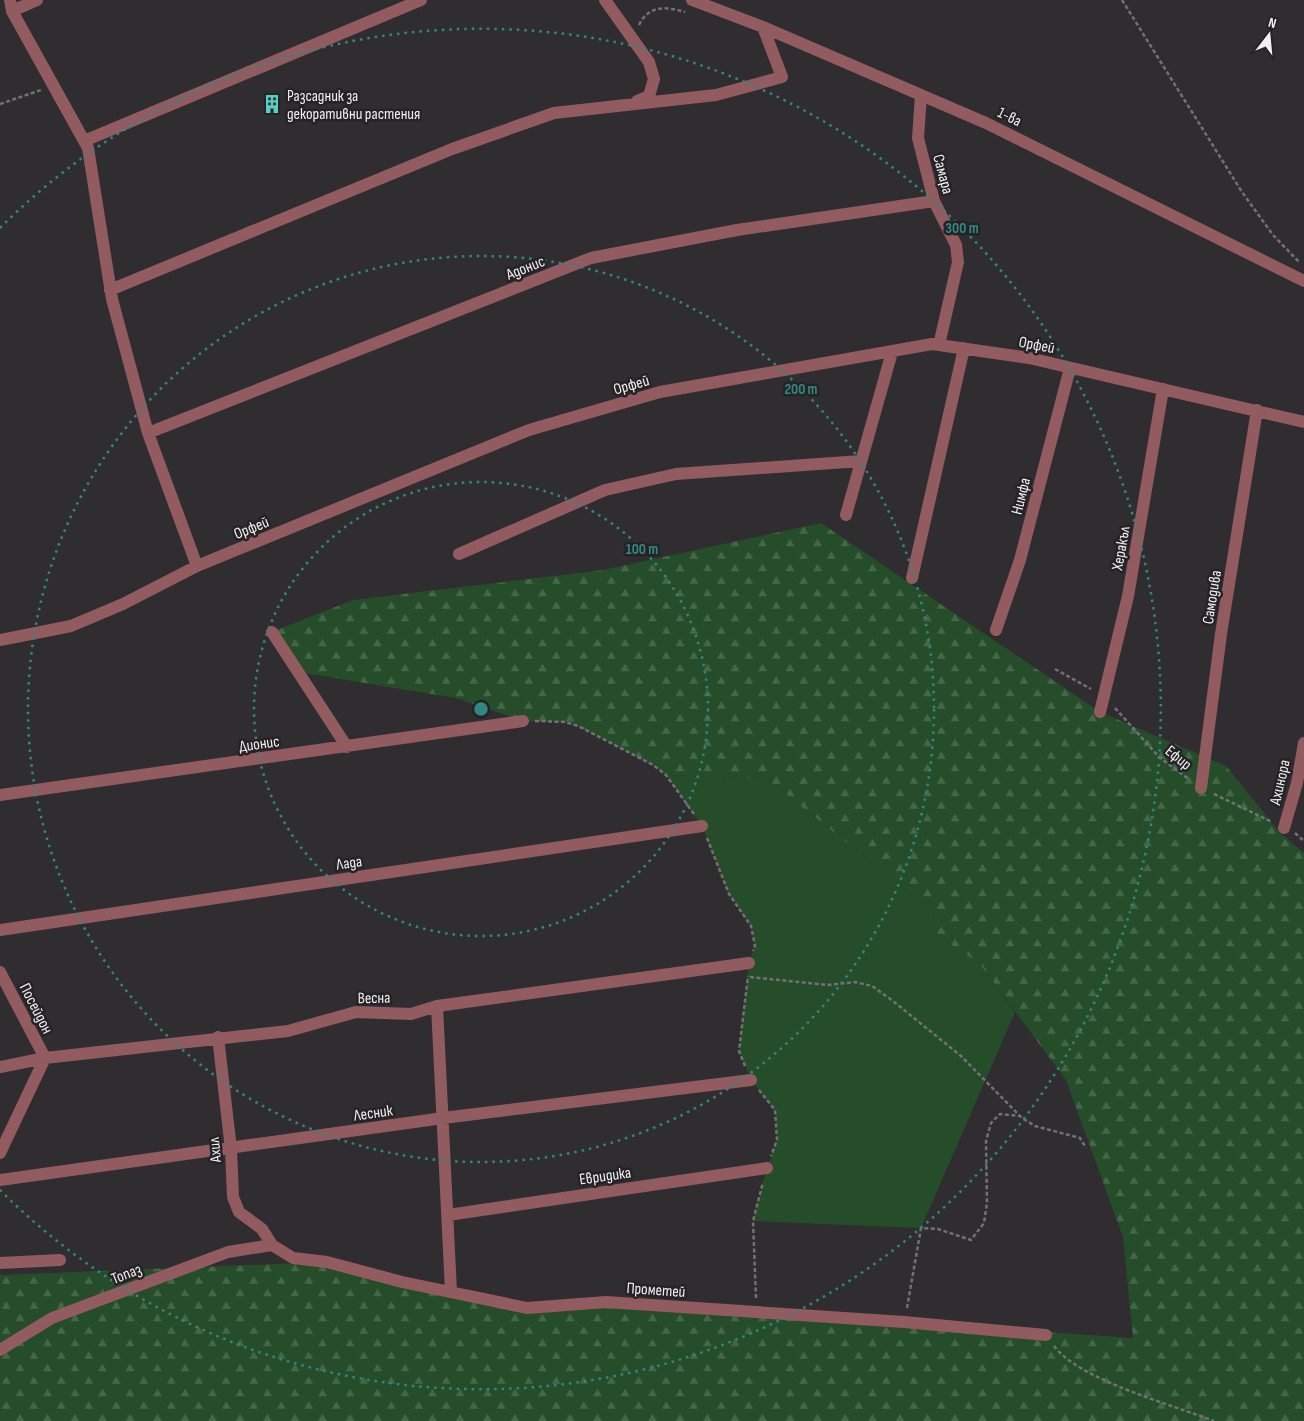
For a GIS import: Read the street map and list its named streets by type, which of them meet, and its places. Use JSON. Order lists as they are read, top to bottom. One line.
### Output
{"streets":{"street":["1-ва","Самара","Адонис","Орфей","Нимфа","Херакъл","Самодива","Дионис","Ахинора","Лада","Весна","Посейдон","Лесник","Ахил","Евридика","Топаз","Прометей"],"path":["Ефир"]},"crossings":[["1-ва","Самара"],["Самара","Адонис"],["Самара","Орфей"],["Орфей","Нимфа"],["Орфей","Херакъл"],["Орфей","Самодива"],["Херакъл","Ефир"],["Самодива","Ефир"],["Ефир","Ахинора"],["Весна","Посейдон"],["Весна","Ахил"],["Лесник","Ахил"],["Ахил","Топаз"],["Ахил","Прометей"],["Топаз","Прометей"]],"places":{"building":["Разсадник за декоративни растения"]},"north":"top","rings":["300 m","200 m","100 m"]}
